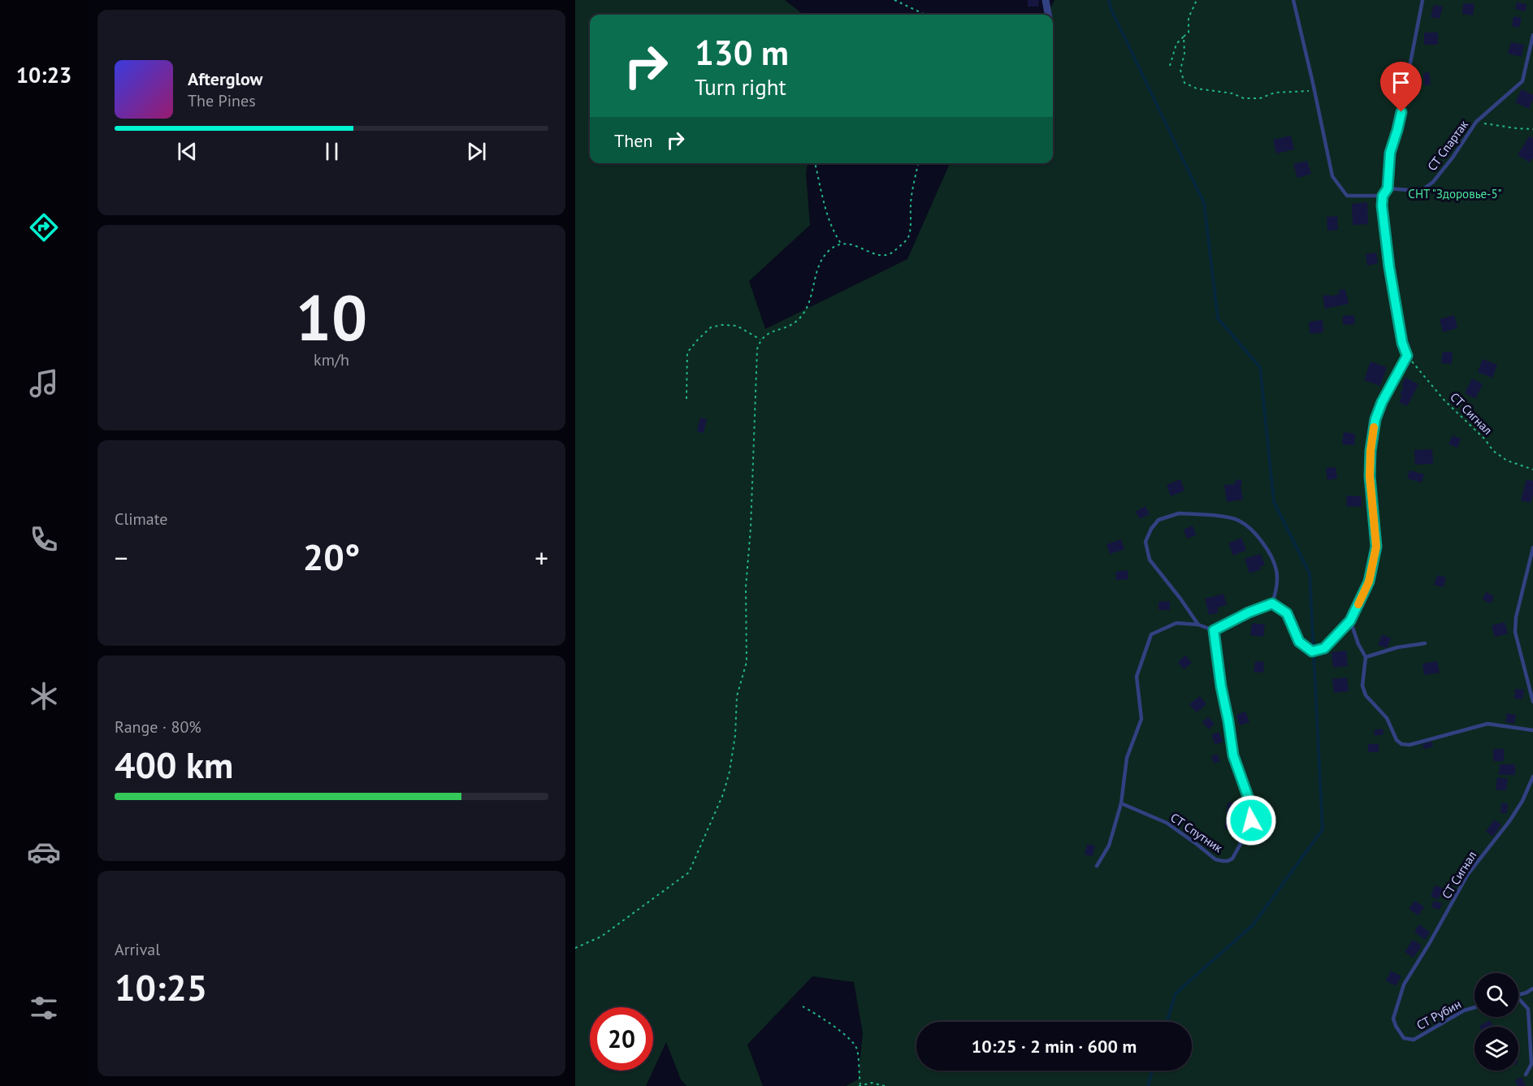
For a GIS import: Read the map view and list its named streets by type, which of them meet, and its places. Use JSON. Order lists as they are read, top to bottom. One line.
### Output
{"streets":{"lane":["СТ Спартак","СТ Сигнал","СТ Спутник","СТ Рубин"]},"crossings":[["СТ Сигнал","СТ Рубин"]],"parks":["СНТ \"Здоровье-5\""],"page":{"tabs":"10:23","turn":["130 m","Turn right"],"song":["Afterglow","The Pines"],"then":"Then","tile":[["10","km/h"],"Climate",["Range · 80%","400 km"],["Arrival","10:25"]],"heat":["−","20°","+"],"limit":"20","trip":"10:25 · 2 min · 600 m"}}
